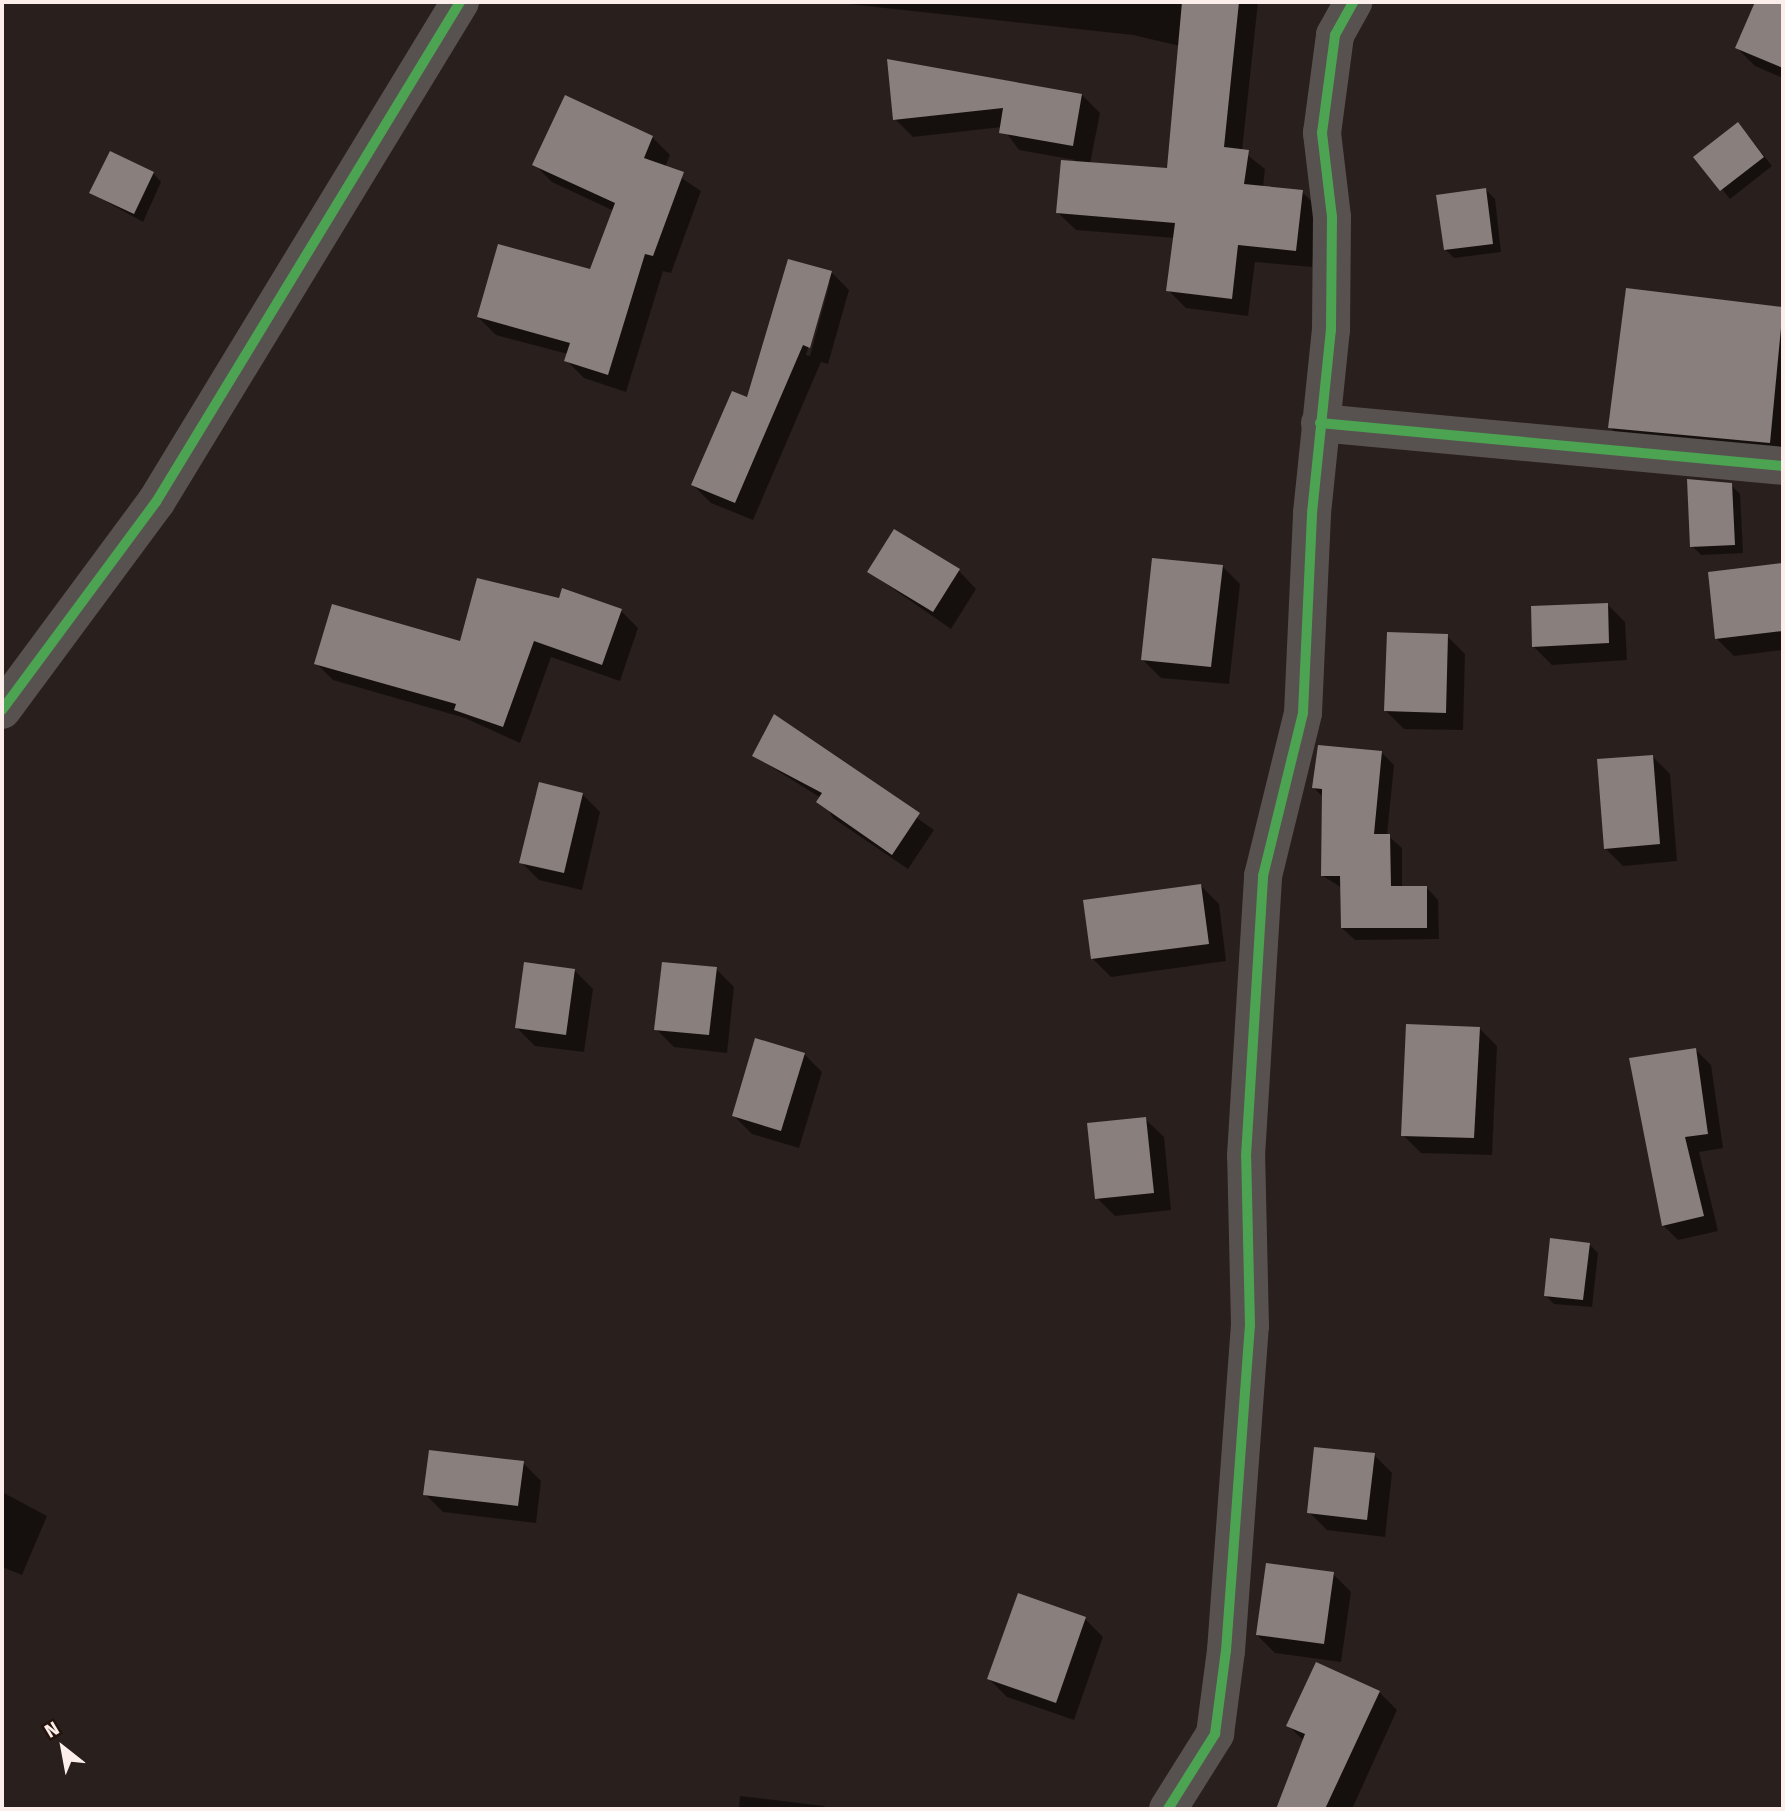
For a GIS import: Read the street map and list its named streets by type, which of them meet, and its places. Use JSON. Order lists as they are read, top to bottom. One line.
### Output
{"north":"top left"}
